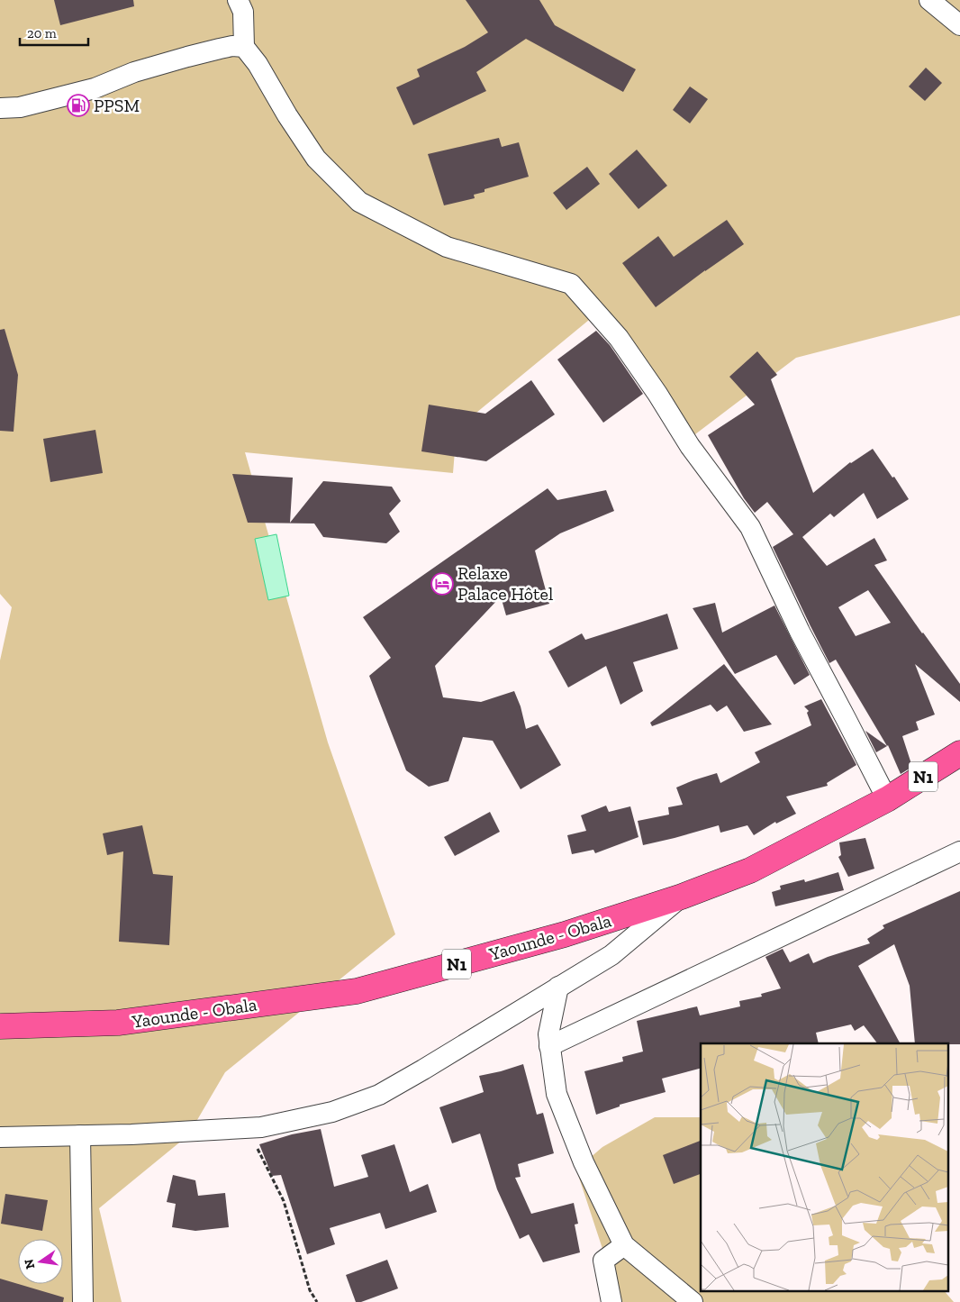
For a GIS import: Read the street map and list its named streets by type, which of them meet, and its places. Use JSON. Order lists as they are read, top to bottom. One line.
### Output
{"streets":{"highway":["N1","Yaounde - Obala"]},"places":{"fuel station":["PPSM"],"hotel":["Relaxe Palace Hôtel"]},"scale_bar":"20 m","north":"left"}
